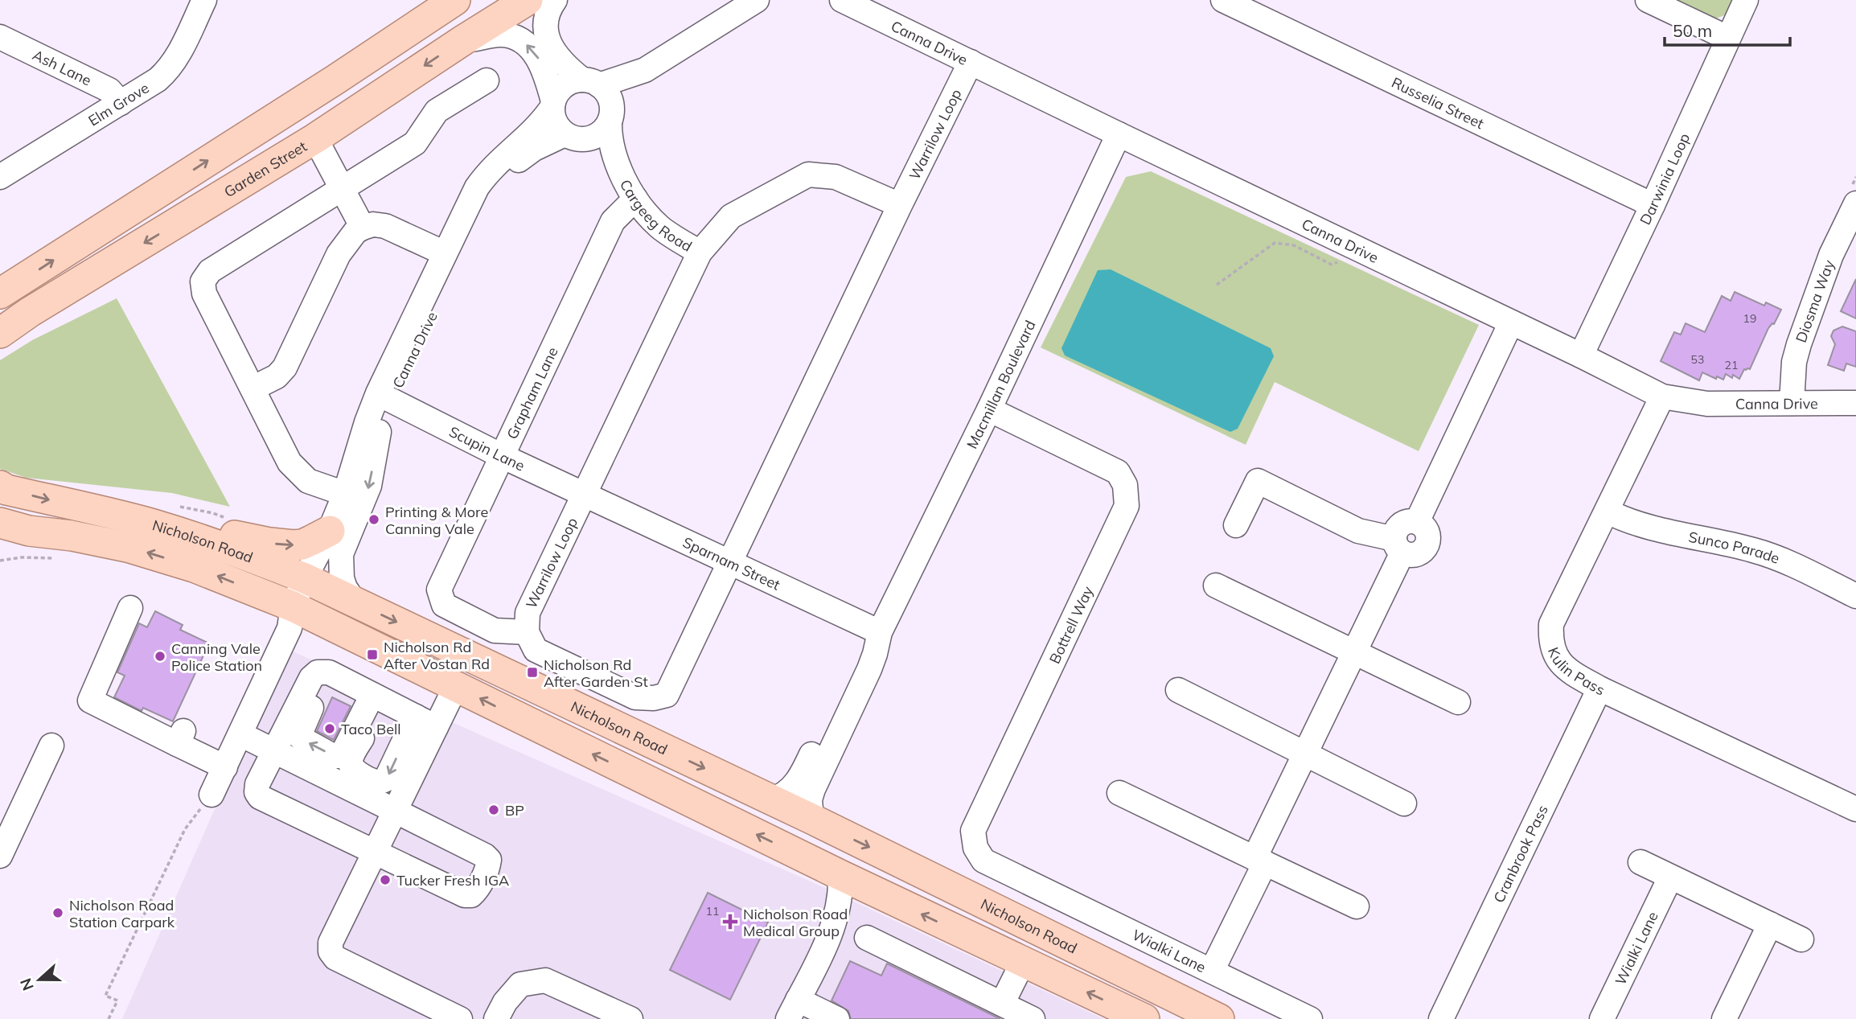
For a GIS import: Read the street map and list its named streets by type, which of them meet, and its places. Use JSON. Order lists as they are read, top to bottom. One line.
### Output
{"streets":{"main road":["Garden Street","Nicholson Road"],"street":["Canna Drive","Ash Lane","Russelia Street","Elm Grove","Warrilow Loop","Darwinia Loop","Cargeeg Road","Diosma Way","Macmillan Boulevard","Grapham Lane","Scupin Lane","Sunco Parade","Sparnam Street","Bottrell Way","Kulin Pass","Cranbrook Pass","Wialki Lane"]},"crossings":[["Canna Drive","Warrilow Loop"],["Canna Drive","Darwinia Loop"],["Canna Drive","Cargeeg Road"],["Canna Drive","Diosma Way"],["Canna Drive","Macmillan Boulevard"],["Canna Drive","Scupin Lane"],["Canna Drive","Nicholson Road"],["Canna Drive","Kulin Pass"],["Ash Lane","Elm Grove"],["Russelia Street","Darwinia Loop"],["Warrilow Loop","Cargeeg Road"],["Warrilow Loop","Grapham Lane"],["Warrilow Loop","Scupin Lane"],["Warrilow Loop","Sparnam Street"],["Cargeeg Road","Grapham Lane"],["Macmillan Boulevard","Nicholson Road"],["Macmillan Boulevard","Sparnam Street"],["Macmillan Boulevard","Bottrell Way"],["Grapham Lane","Scupin Lane"],["Scupin Lane","Sparnam Street"],["Sunco Parade","Kulin Pass"],["Bottrell Way","Wialki Lane"],["Kulin Pass","Cranbrook Pass"]],"places":{"other":["Printing & More Canning Vale","Canning Vale Police Station","Taco Bell","BP","Tucker Fresh IGA","Nicholson Road Station Carpark"],"transit":["Nicholson Rd After Vostan Rd","Nicholson Rd After Garden St"],"health":["Nicholson Road Medical Group"]},"house_numbers":["19","53","21","11"],"scale_bar":"50 m","north":"left"}
